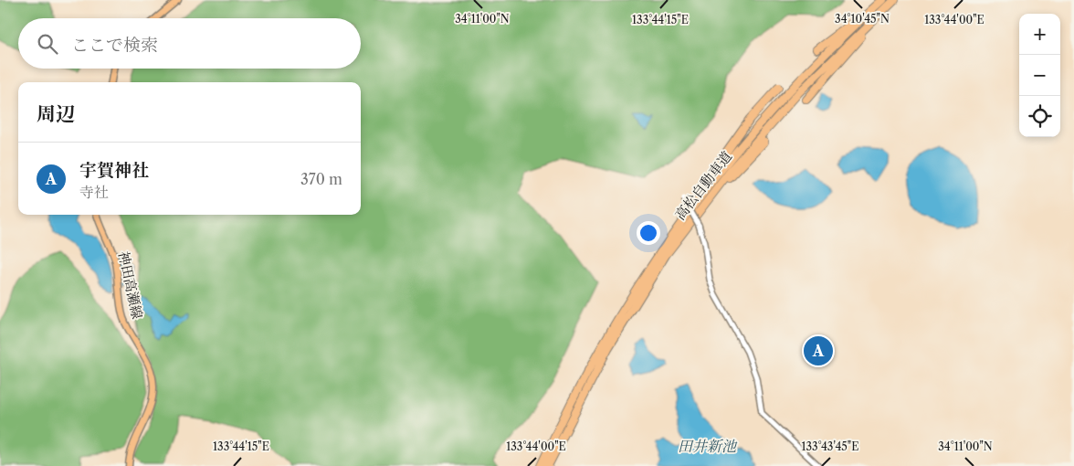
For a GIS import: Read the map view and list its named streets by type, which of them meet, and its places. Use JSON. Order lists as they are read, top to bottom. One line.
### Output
{"streets":{"highway":["高松自動車道"],"main road":["神田高瀬線"]},"water":["田井新池"],"page":{"map_buttons":["+","−"],"search":"ここで検索","heading":"周辺","list":[{"mark":"A","name":"宇賀神社","note":"寺社","value":"370 m"}],"pins":"A"},"coordinates":["34°11'00\"N","34°10'45\"N","133°44'00\"E","133°44'15\"E","133°43'45\"E"]}
